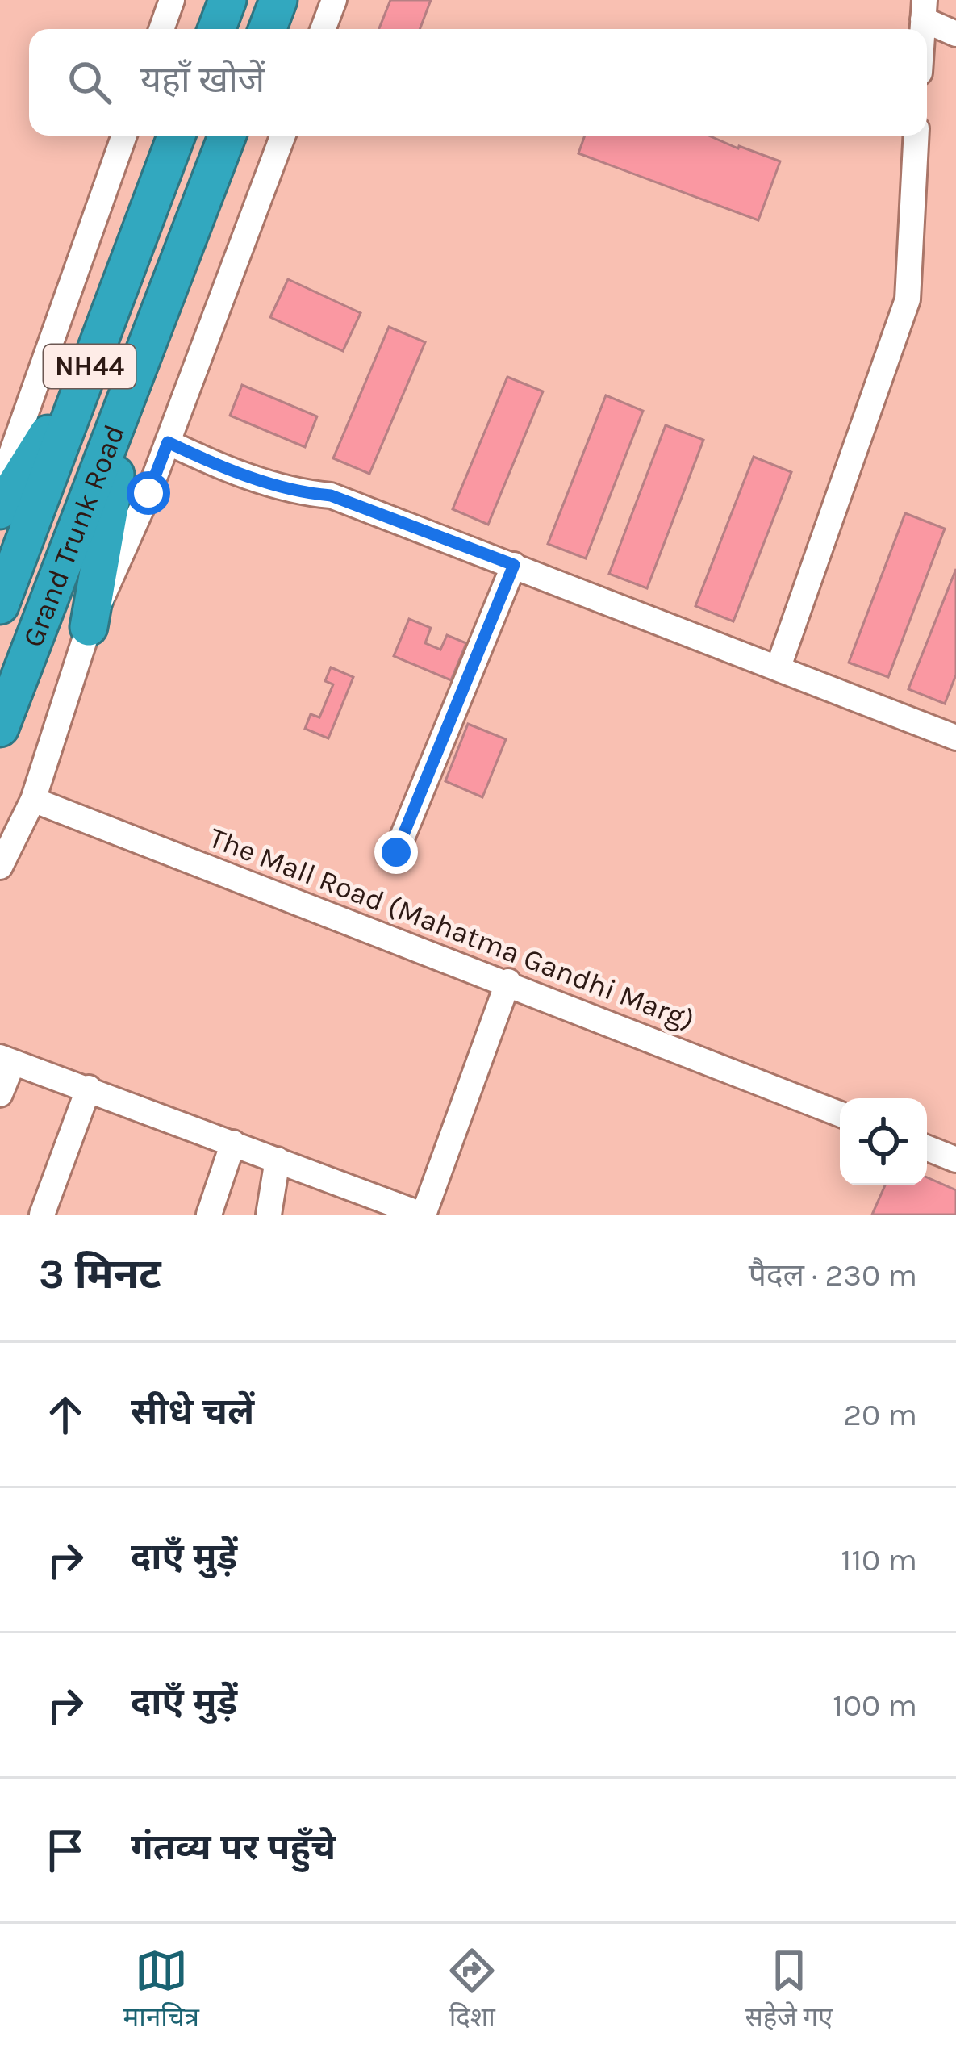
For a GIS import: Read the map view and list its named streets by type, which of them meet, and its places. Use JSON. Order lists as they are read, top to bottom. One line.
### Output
{"streets":{"highway":["NH44","Grand Trunk Road"],"street":["The Mall Road (Mahatma Gandhi Marg)"]},"page":{"search":"यहाँ खोजें","heading":["3 मिनट","पैदल · 230 m"],"list":[["सीधे चलें","20 m"],["दाएँ मुड़ें","110 m"],["दाएँ मुड़ें","100 m"],"गंतव्य पर पहुँचे"],"nav":["मानचित्र","दिशा","सहेजे गए"]}}
